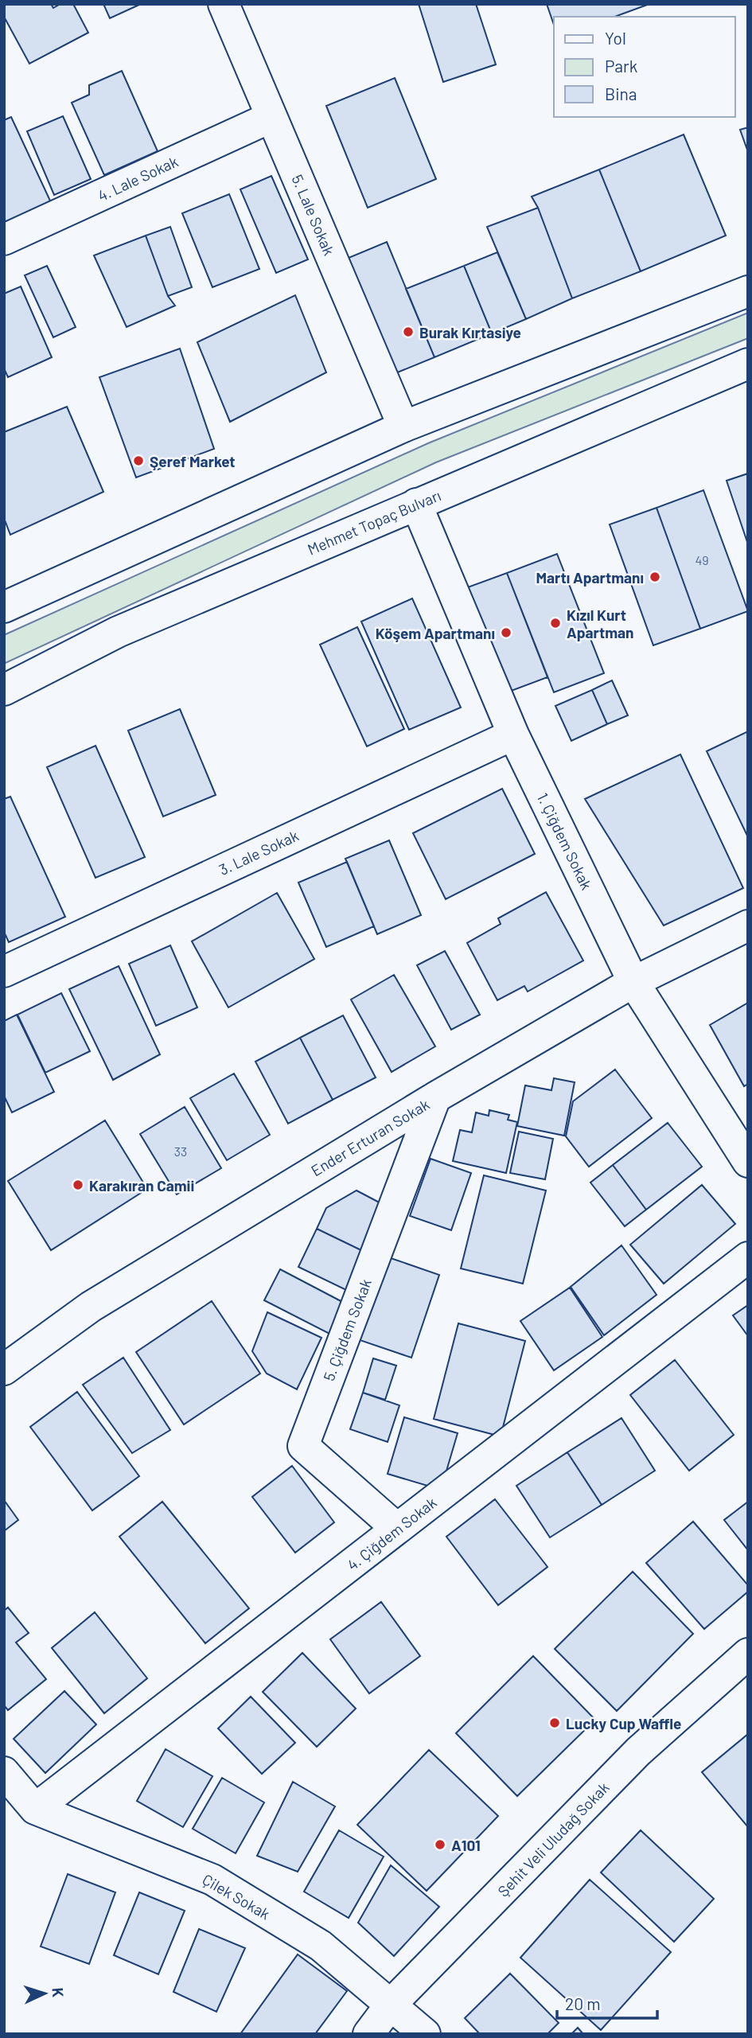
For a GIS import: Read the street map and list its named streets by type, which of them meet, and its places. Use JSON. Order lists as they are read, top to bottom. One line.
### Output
{"streets":{"street":["4. Lale Sokak","5. Lale Sokak","Mehmet Topaç Bulvarı","1. Çiğdem Sokak","3. Lale Sokak","Ender Erturan Sokak","5. Çiğdem Sokak","4. Çiğdem Sokak","Şehit Veli Uludağ Sokak","Çilek Sokak"]},"crossings":[["4. Lale Sokak","5. Lale Sokak"],["Mehmet Topaç Bulvarı","1. Çiğdem Sokak"],["1. Çiğdem Sokak","3. Lale Sokak"],["1. Çiğdem Sokak","Ender Erturan Sokak"],["Ender Erturan Sokak","5. Çiğdem Sokak"],["5. Çiğdem Sokak","4. Çiğdem Sokak"],["4. Çiğdem Sokak","Çilek Sokak"],["Şehit Veli Uludağ Sokak","Çilek Sokak"]],"places":["Burak Kırtasiye","Şeref Market","Martı Apartmanı","Kızıl Kurt Apartman","Köşem Apartmanı","Karakıran Camii","Lucky Cup Waffle","A101"],"house_numbers":["49","33"],"legend":["Yol","Park","Bina"],"scale_bar":"20 m","north":"right"}
